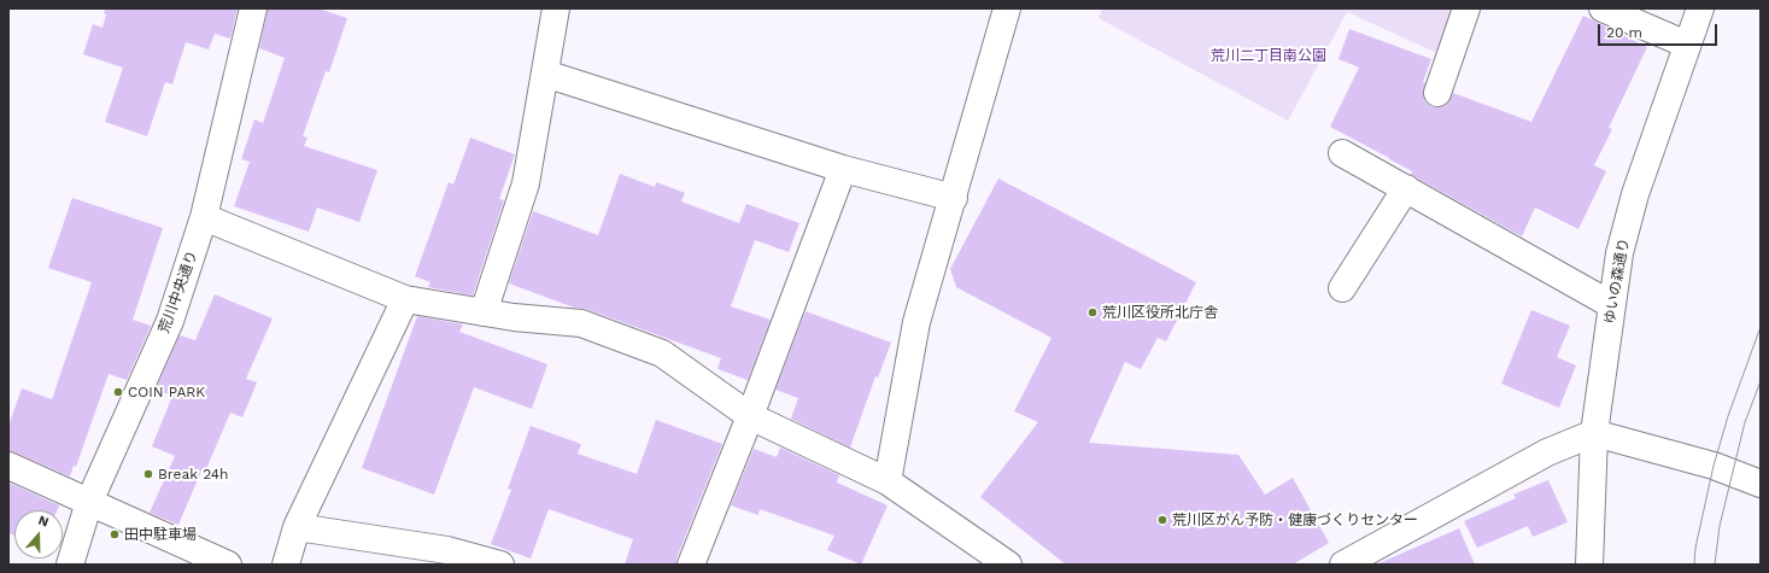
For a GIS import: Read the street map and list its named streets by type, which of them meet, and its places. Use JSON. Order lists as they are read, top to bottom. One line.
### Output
{"streets":{"street":["ゆいの森通り","荒川中央通り"]},"parks":["荒川二丁目南公園"],"places":["荒川区役所北庁舎","COIN PARK","Break 24h","荒川区がん予防・健康づくりセンター","田中駐車場"],"scale_bar":"20 m","north":"top"}
